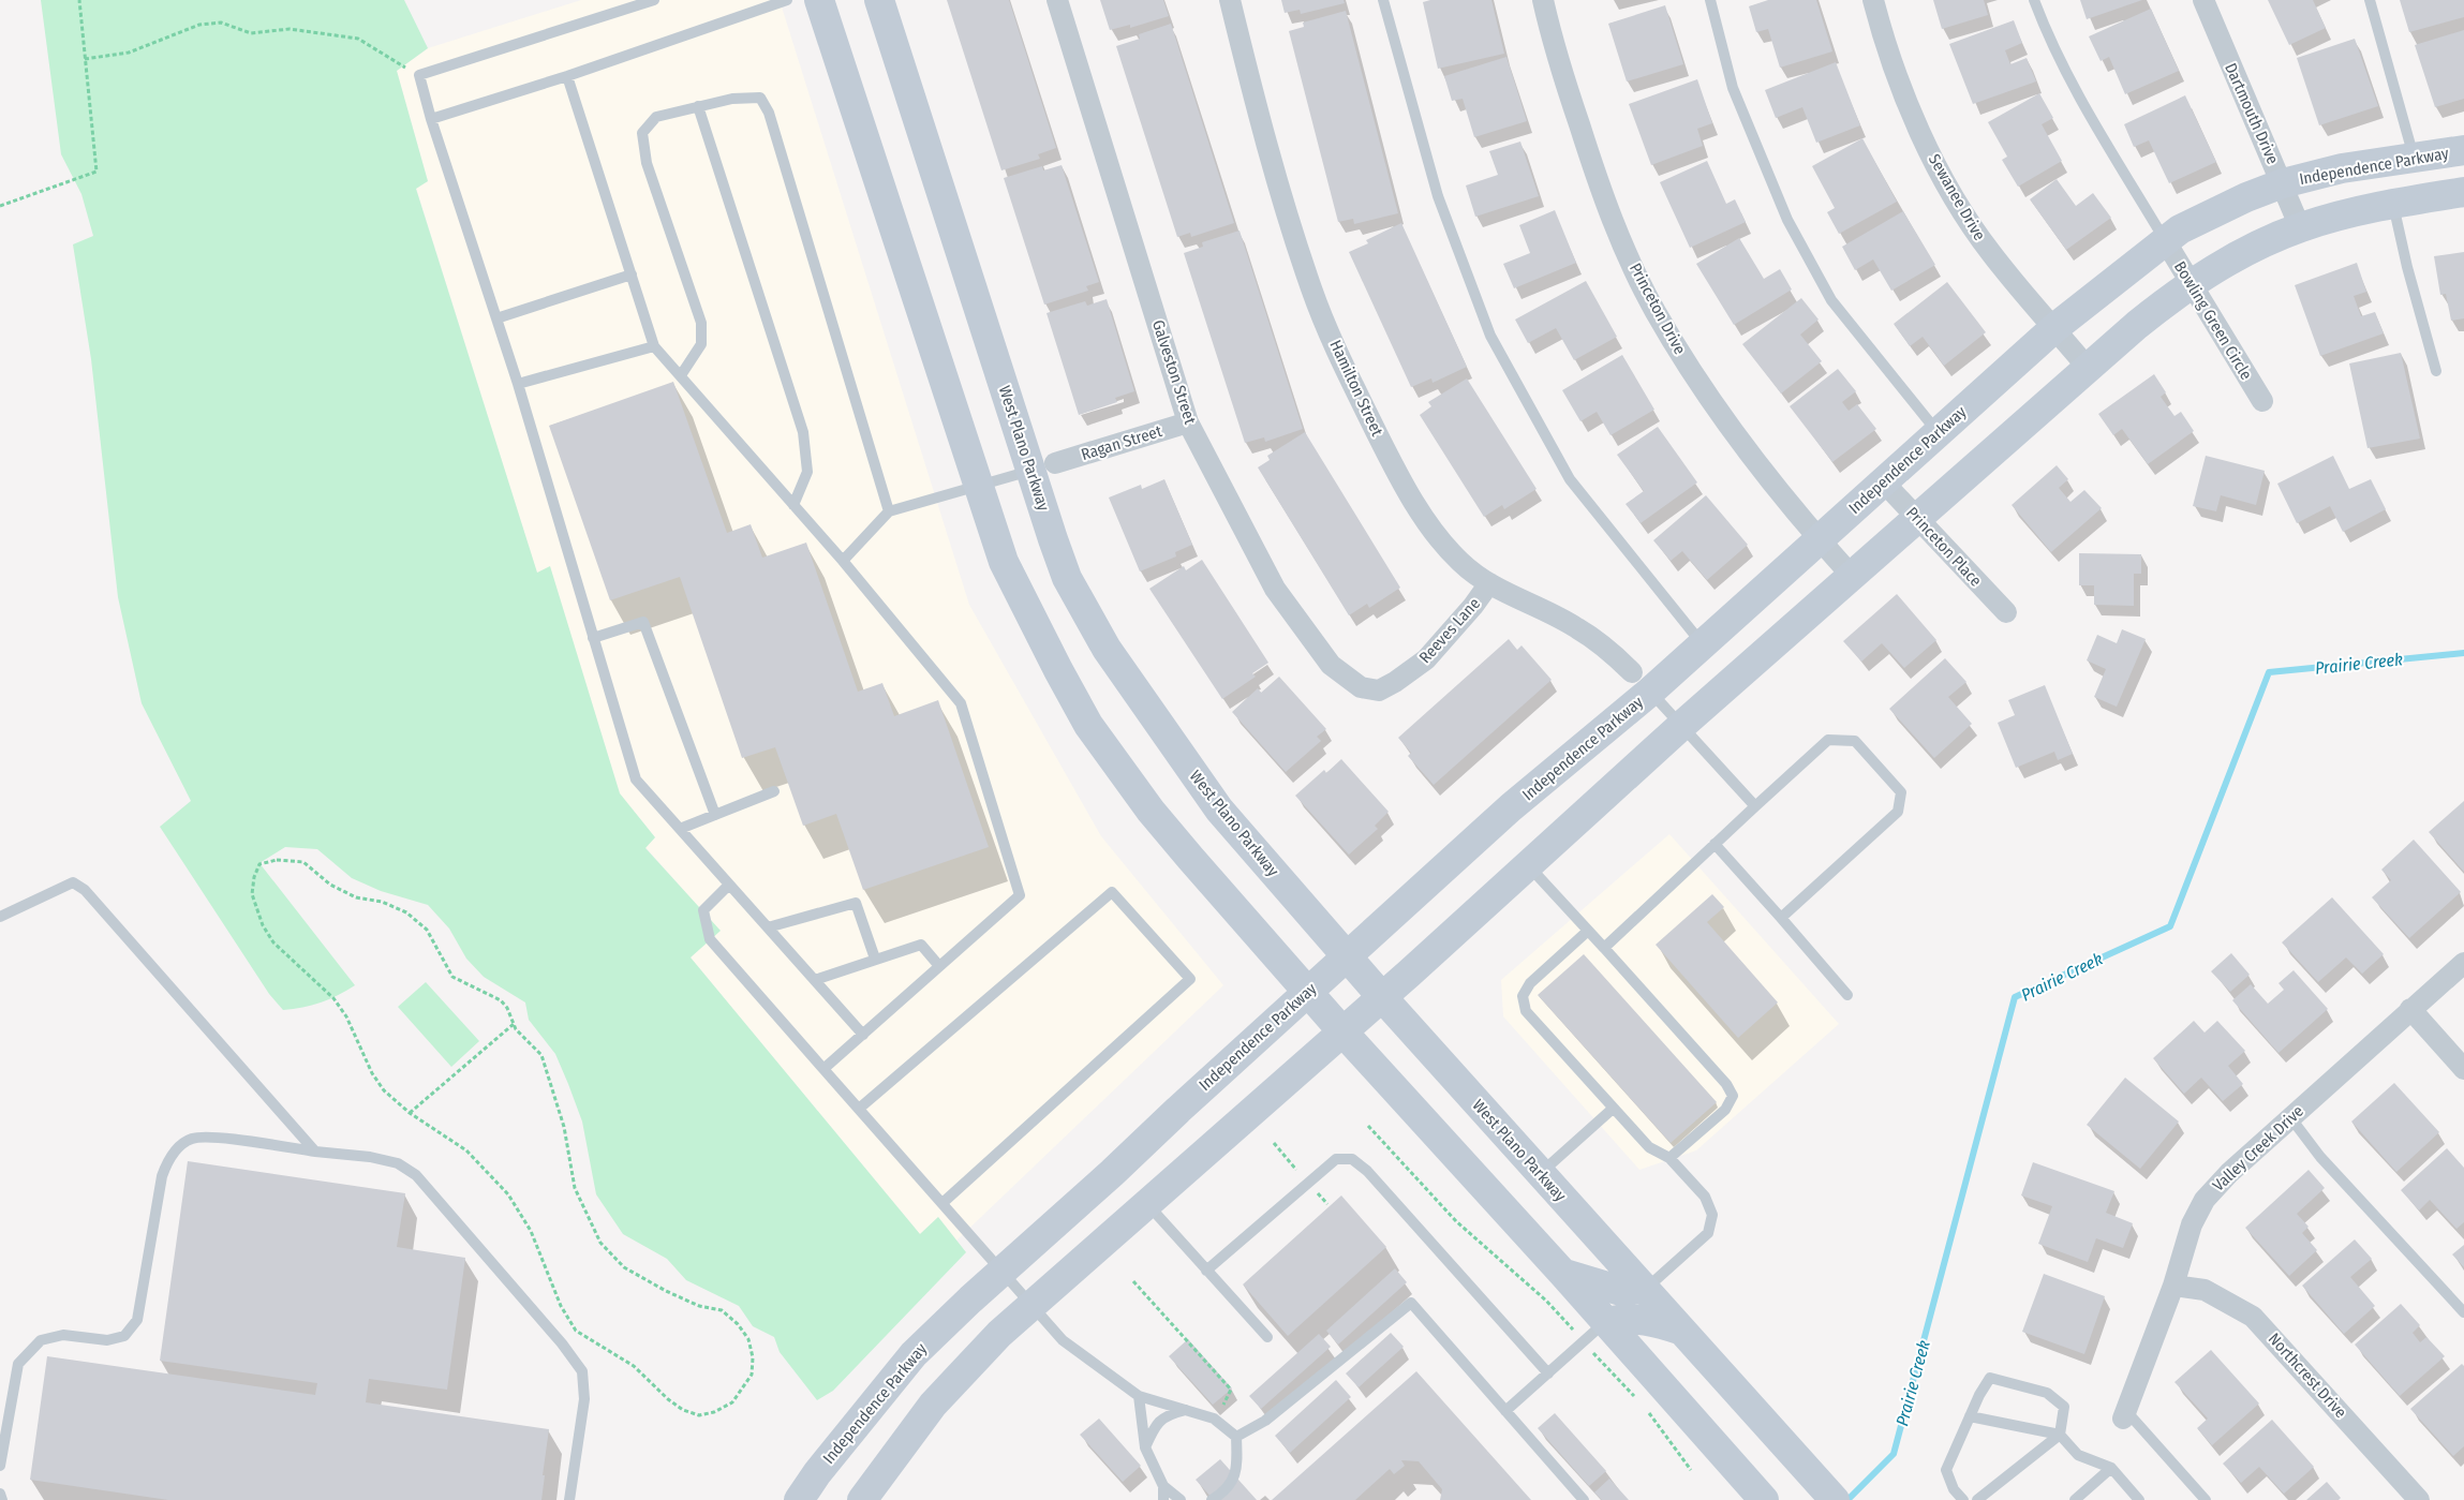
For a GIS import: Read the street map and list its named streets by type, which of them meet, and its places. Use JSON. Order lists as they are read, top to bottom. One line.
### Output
{"streets":{"main road":["Independence Parkway","West Plano Parkway"],"street":["Dartmouth Drive","Sewanee Drive","Princeton Drive","Bowling Green Circle","Galveston Street","Hamilton Street","Ragan Street","Princeton Place","Reeves Lane","Valley Creek Drive","Northcrest Drive"]},"crossings":[["Dartmouth Drive","Independence Parkway"],["Independence Parkway","Sewanee Drive"],["Independence Parkway","Princeton Drive"],["Independence Parkway","Bowling Green Circle"],["Independence Parkway","Hamilton Street"],["Independence Parkway","West Plano Parkway"],["Independence Parkway","Princeton Place"],["Galveston Street","Ragan Street"],["Galveston Street","Reeves Lane"],["Hamilton Street","Reeves Lane"],["Ragan Street","West Plano Parkway"],["Valley Creek Drive","Northcrest Drive"]],"water":["Prairie Creek"]}
